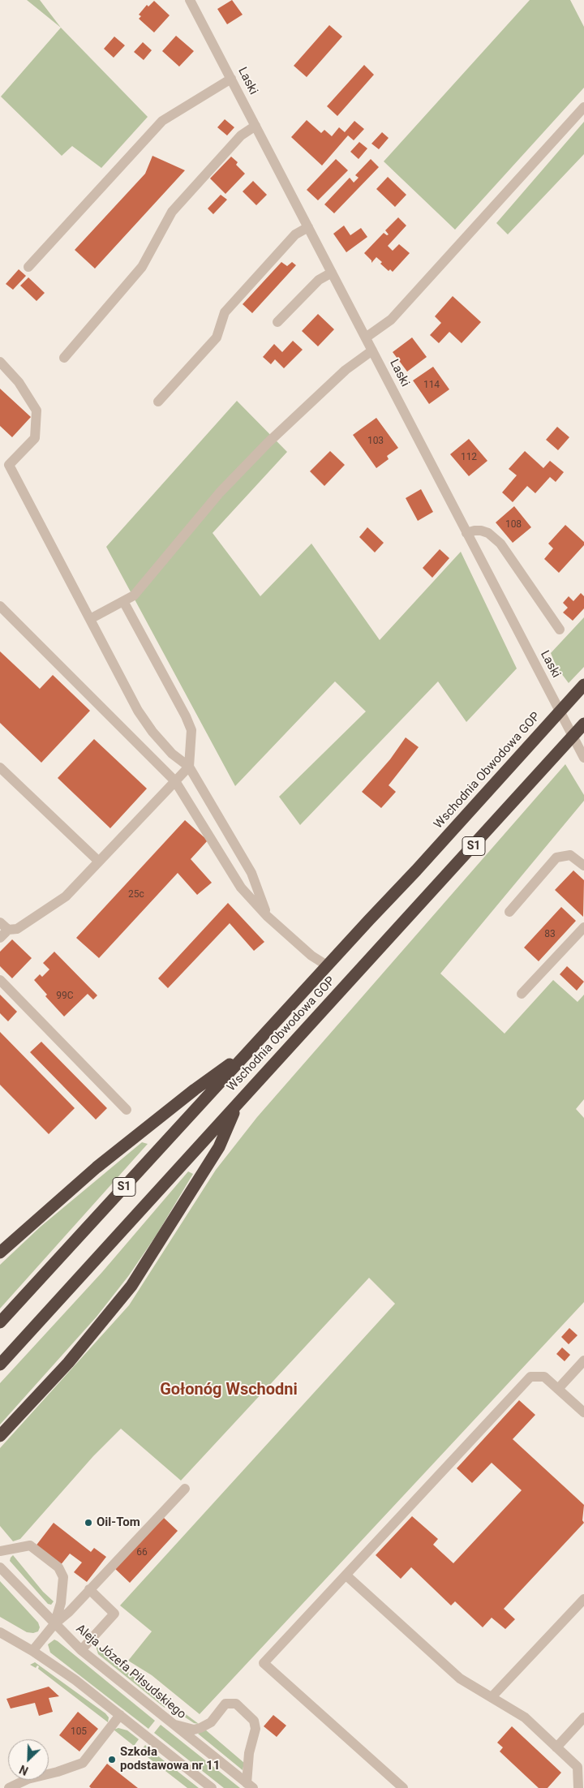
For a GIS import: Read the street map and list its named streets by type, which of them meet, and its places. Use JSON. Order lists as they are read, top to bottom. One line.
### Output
{"streets":{"highway":["Wschodnia Obwodowa GOP","S1"],"street":["Laski","Aleja Józefa Piłsudskiego"]},"districts":["Gołonóg Wschodni"],"places":["Oil-Tom","Szkoła podstawowa nr 11"],"house_numbers":["114","103","112","108","25c","83","99C","66","105"],"north":"bottom left"}
